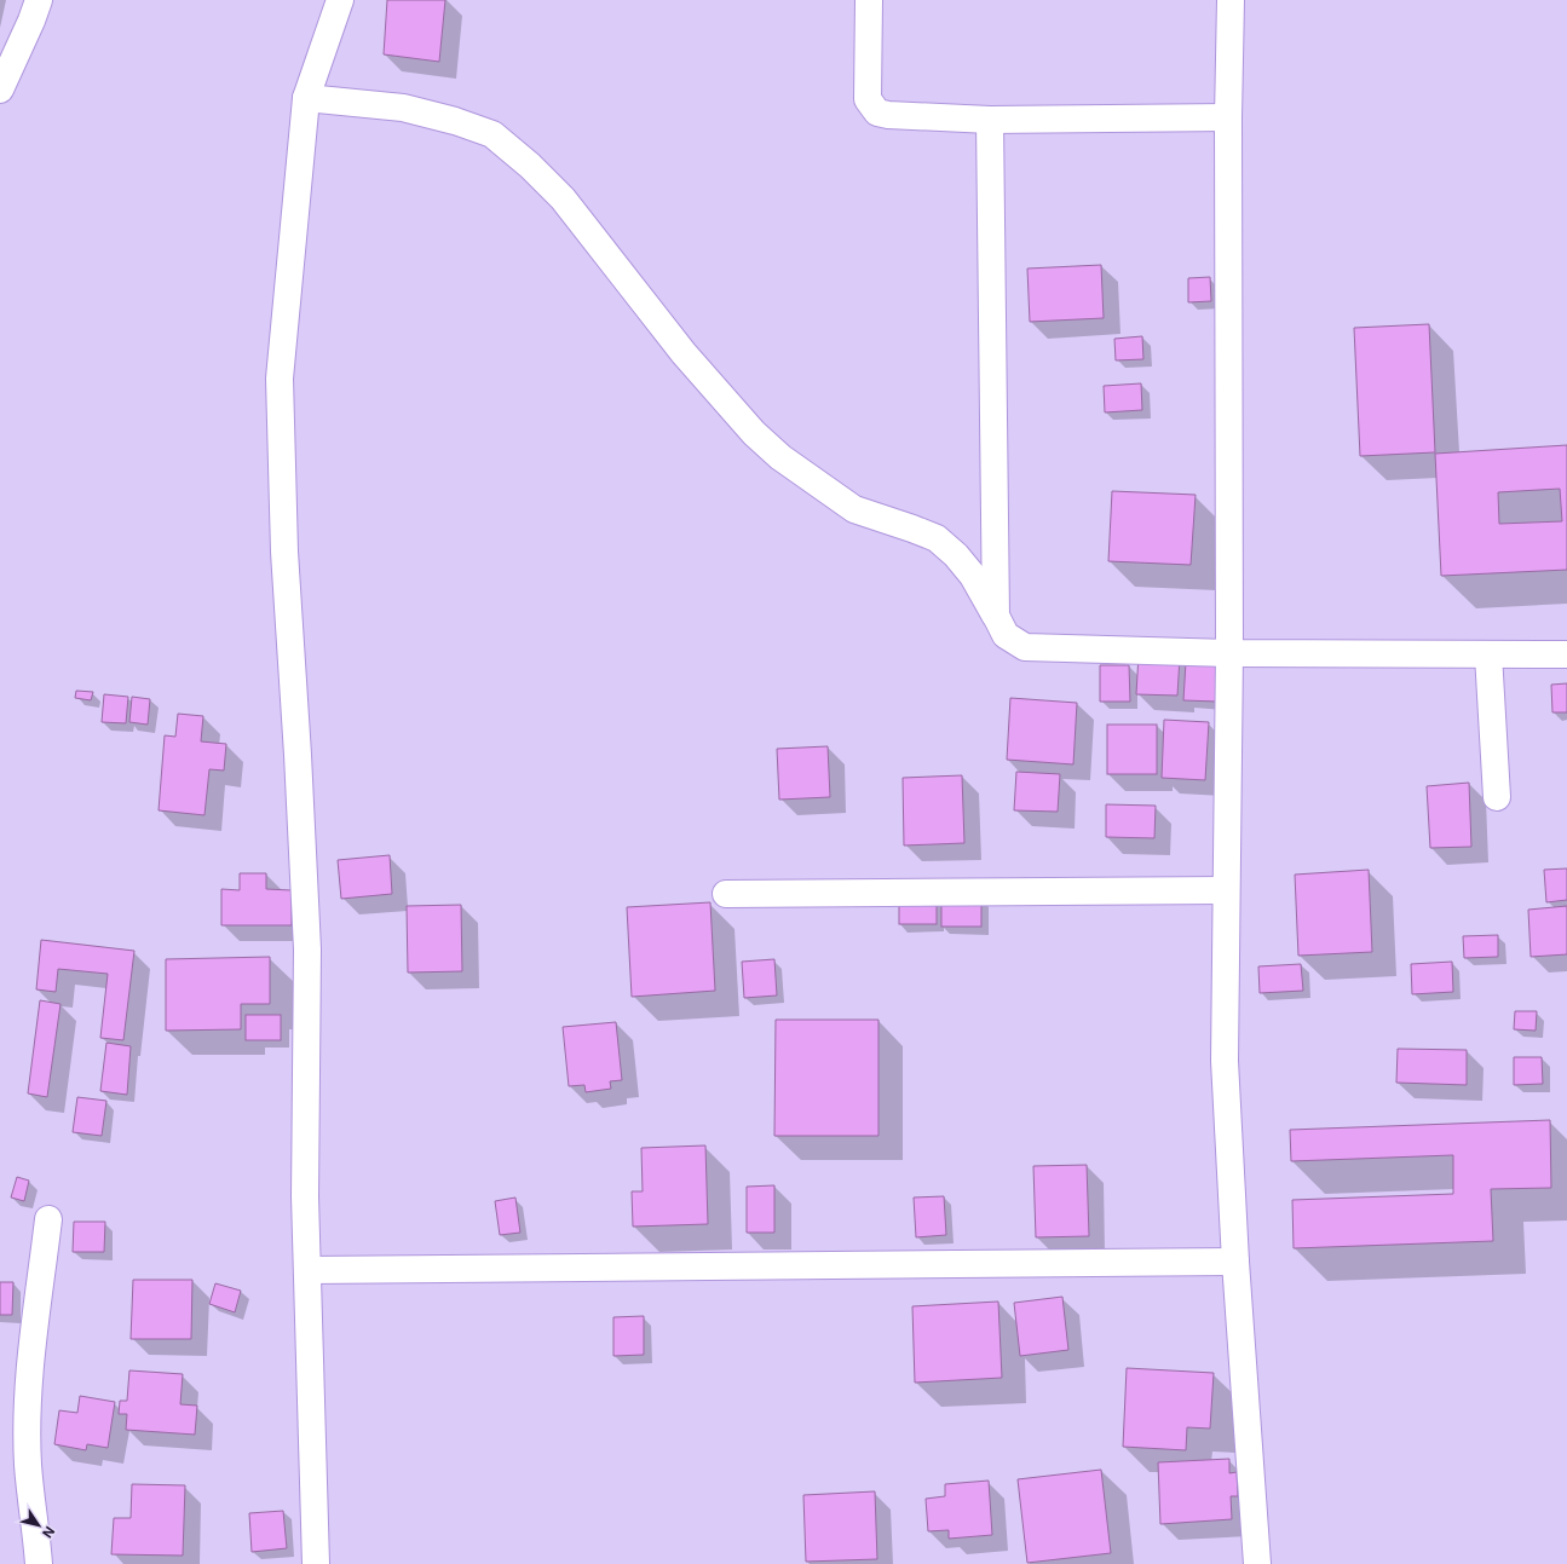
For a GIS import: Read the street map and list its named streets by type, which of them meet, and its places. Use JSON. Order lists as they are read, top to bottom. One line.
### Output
{"north":"bottom right"}
